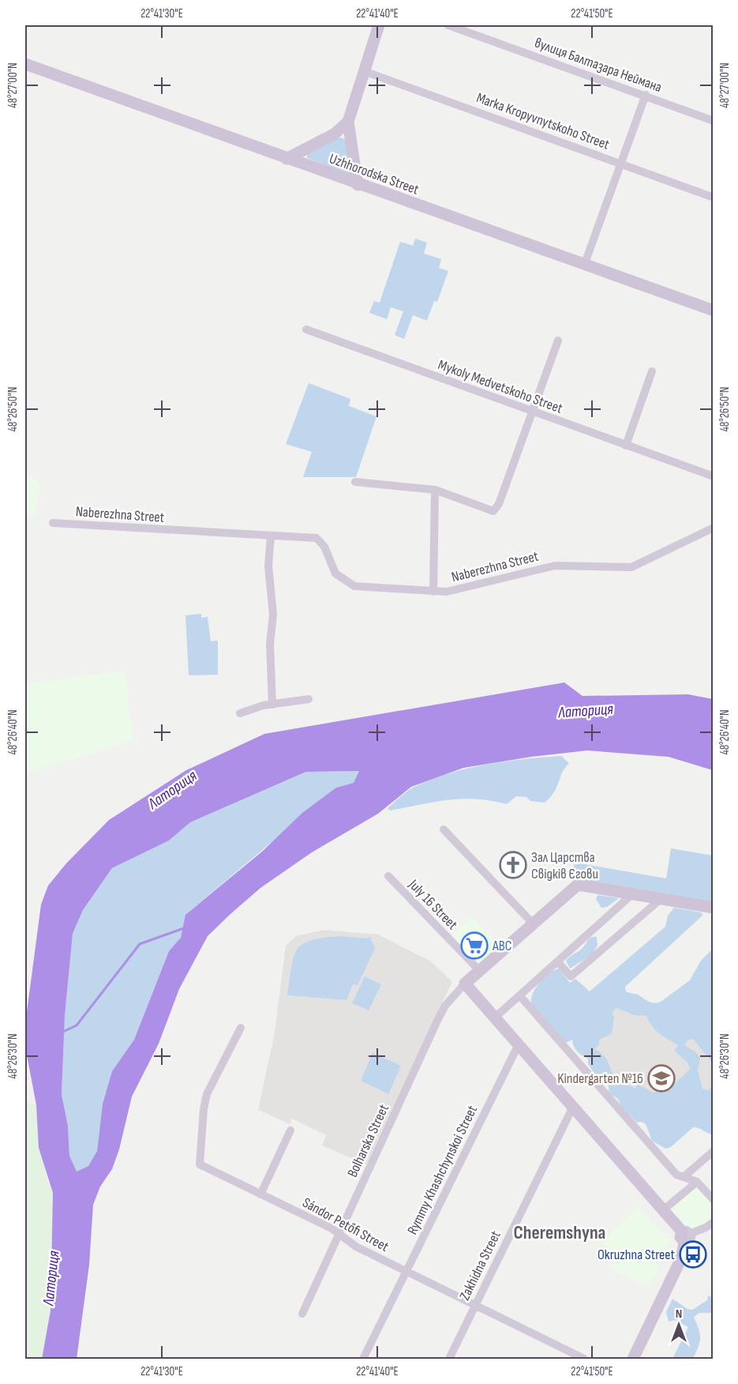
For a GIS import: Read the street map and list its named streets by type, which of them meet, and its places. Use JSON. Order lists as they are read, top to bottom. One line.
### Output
{"streets":{"street":["вулиця Балтазара Неймана","Marka Kropyvnytskoho Street","Uzhhorodska Street","Mykoly Medvetskoho Street","Naberezhna Street","July 16 Street","Bolharska Street","Rymmy Khashchynskoi Street","Sándor Petőfi Street","Zakhidna Street"]},"crossings":[["Bolharska Street","Sándor Petőfi Street"],["Rymmy Khashchynskoi Street","Sándor Petőfi Street"],["Sándor Petőfi Street","Zakhidna Street"]],"districts":["Cheremshyna"],"water":["Латориця"],"places":{"church":["Зал Царства Свідків Єгови"],"supermarket":["ABC"],"school or university":["Kindergarten №16"],"bus stop":["Okruzhna Street"]},"north":"top","coordinates":["22°41'30\"E","22°41'40\"E","22°41'50\"E","48°27'00\"N","48°26'50\"N","48°26'40\"N","48°26'30\"N"]}
